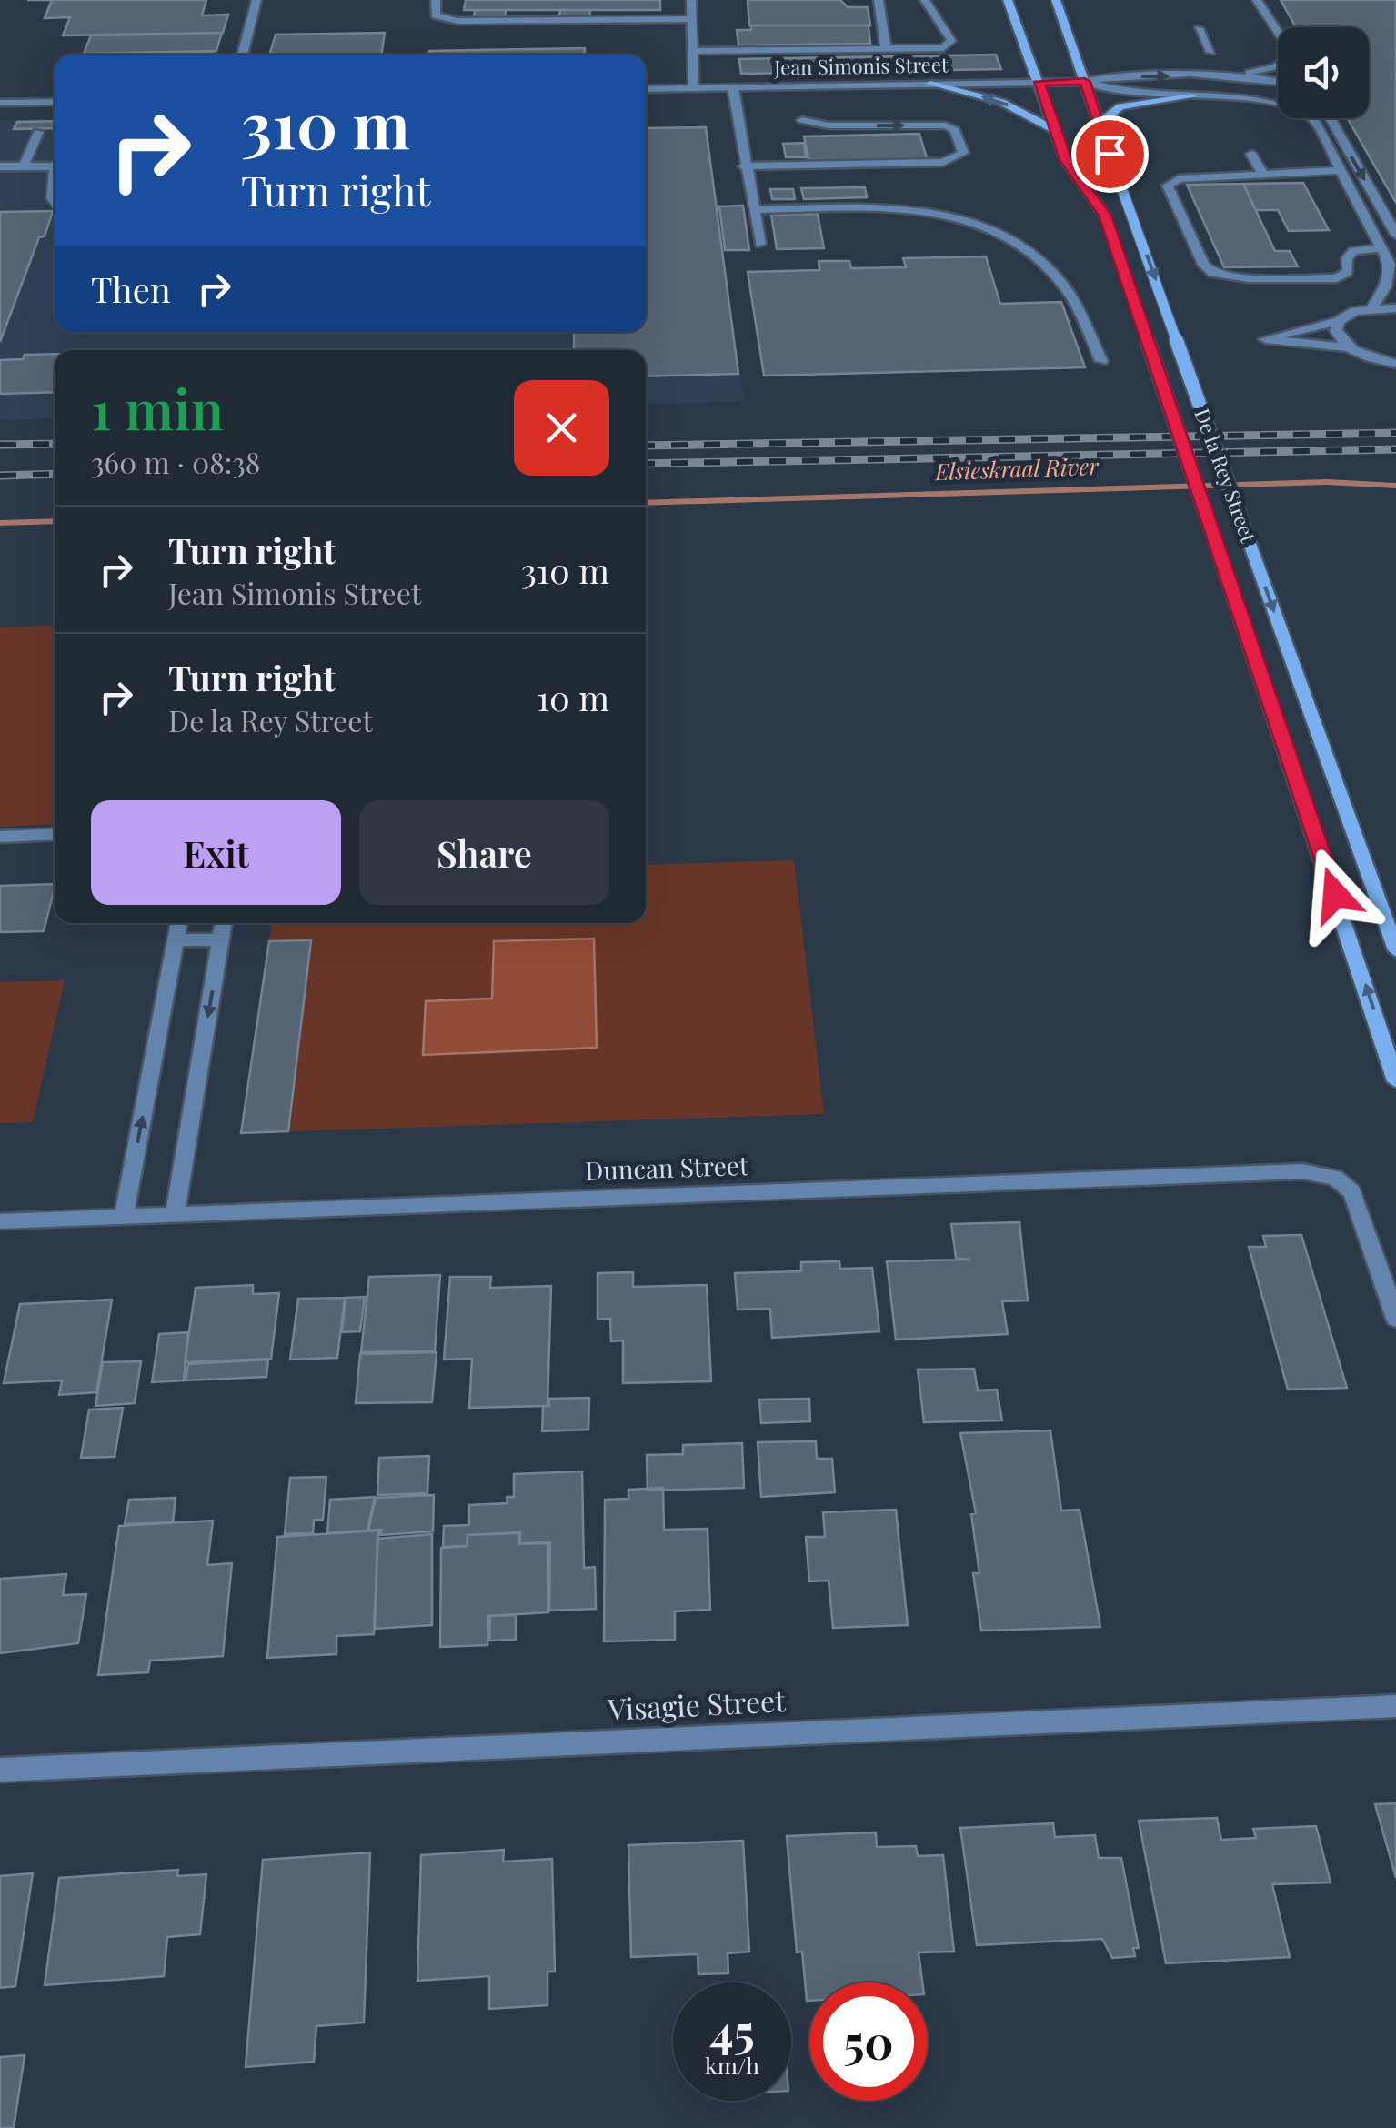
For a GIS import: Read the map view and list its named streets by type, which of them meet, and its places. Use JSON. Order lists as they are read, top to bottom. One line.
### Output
{"streets":{"main road":["De la Rey Street"],"street":["Jean Simonis Street","Duncan Street","Visagie Street"]},"crossings":[["Jean Simonis Street","De la Rey Street"]],"water":["Elsieskraal River"],"page":{"turn":["310 m","Turn right"],"then":"Then","heading":["1 min","360 m · 08:38"],"list":[{"name":"Turn right","note":"Jean Simonis Street","value":"310 m"},{"name":"Turn right","note":"De la Rey Street","value":"10 m"}],"buttons":["Exit","Share"],"speed":"45 km/h","limit":"50"}}
